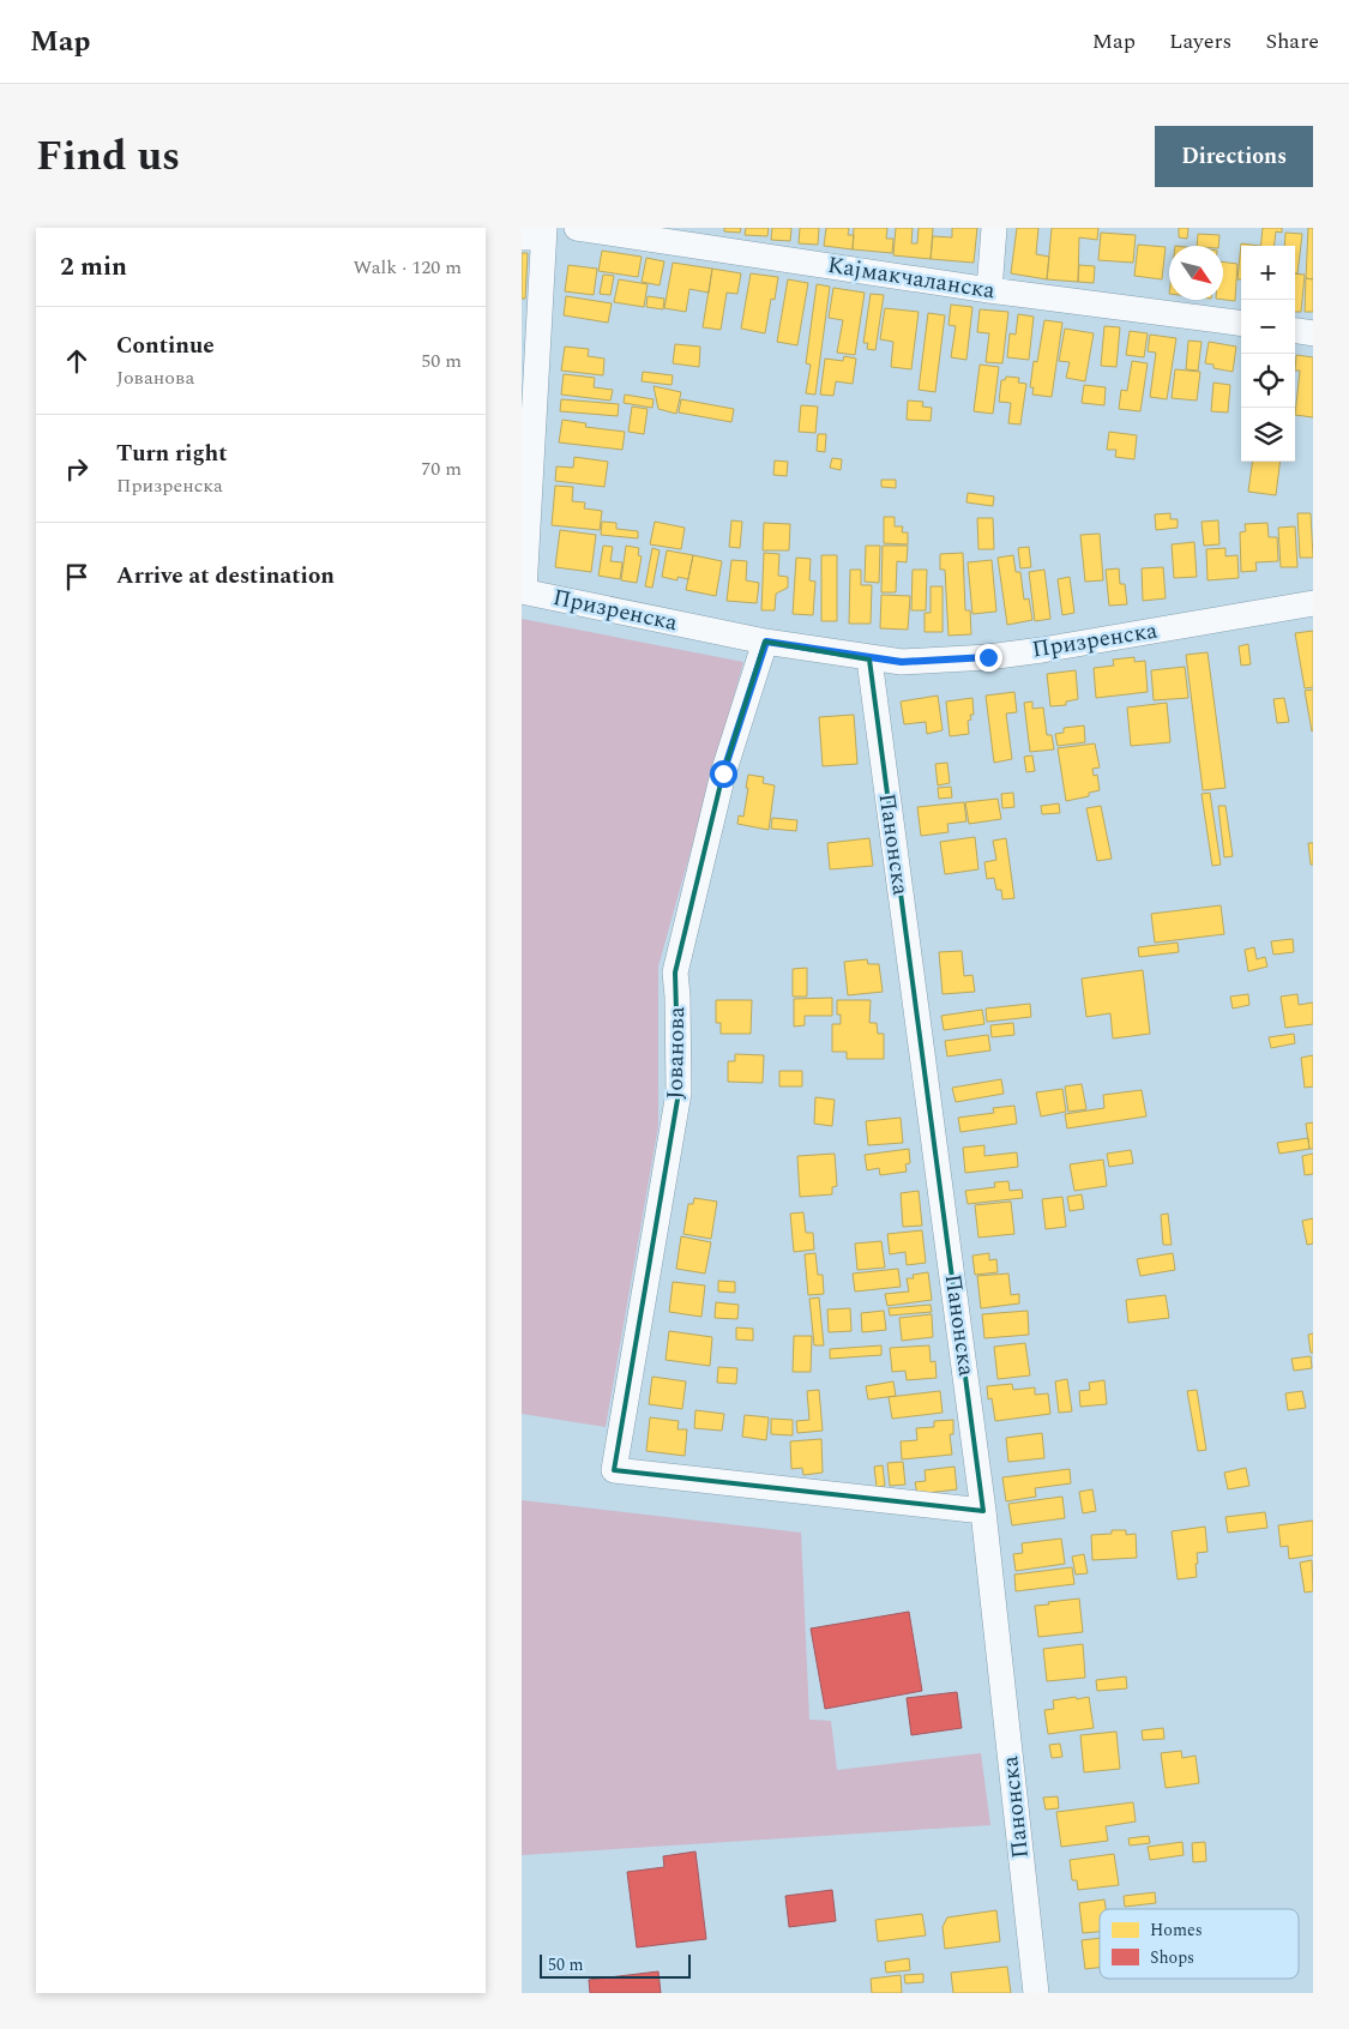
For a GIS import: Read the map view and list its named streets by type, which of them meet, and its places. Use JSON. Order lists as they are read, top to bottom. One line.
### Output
{"streets":{"street":["Кајмакчаланска","Призренска","Панонска","Јованова"]},"crossings":[["Призренска","Панонска"],["Призренска","Јованова"],["Панонска","Јованова"]],"legend":["Homes","Shops"],"scale_bar":"50 m","north":"bottom right","page":{"header":"Map","nav":["Map","Layers","Share"],"title":"Find us","buttons":"Directions","heading":["2 min","Walk · 120 m"],"map_buttons":["+","−"],"list":[["Continue","Јованова","50 m"],["Turn right","Призренска","70 m"],"Arrive at destination"],"scale":"50 m"}}
